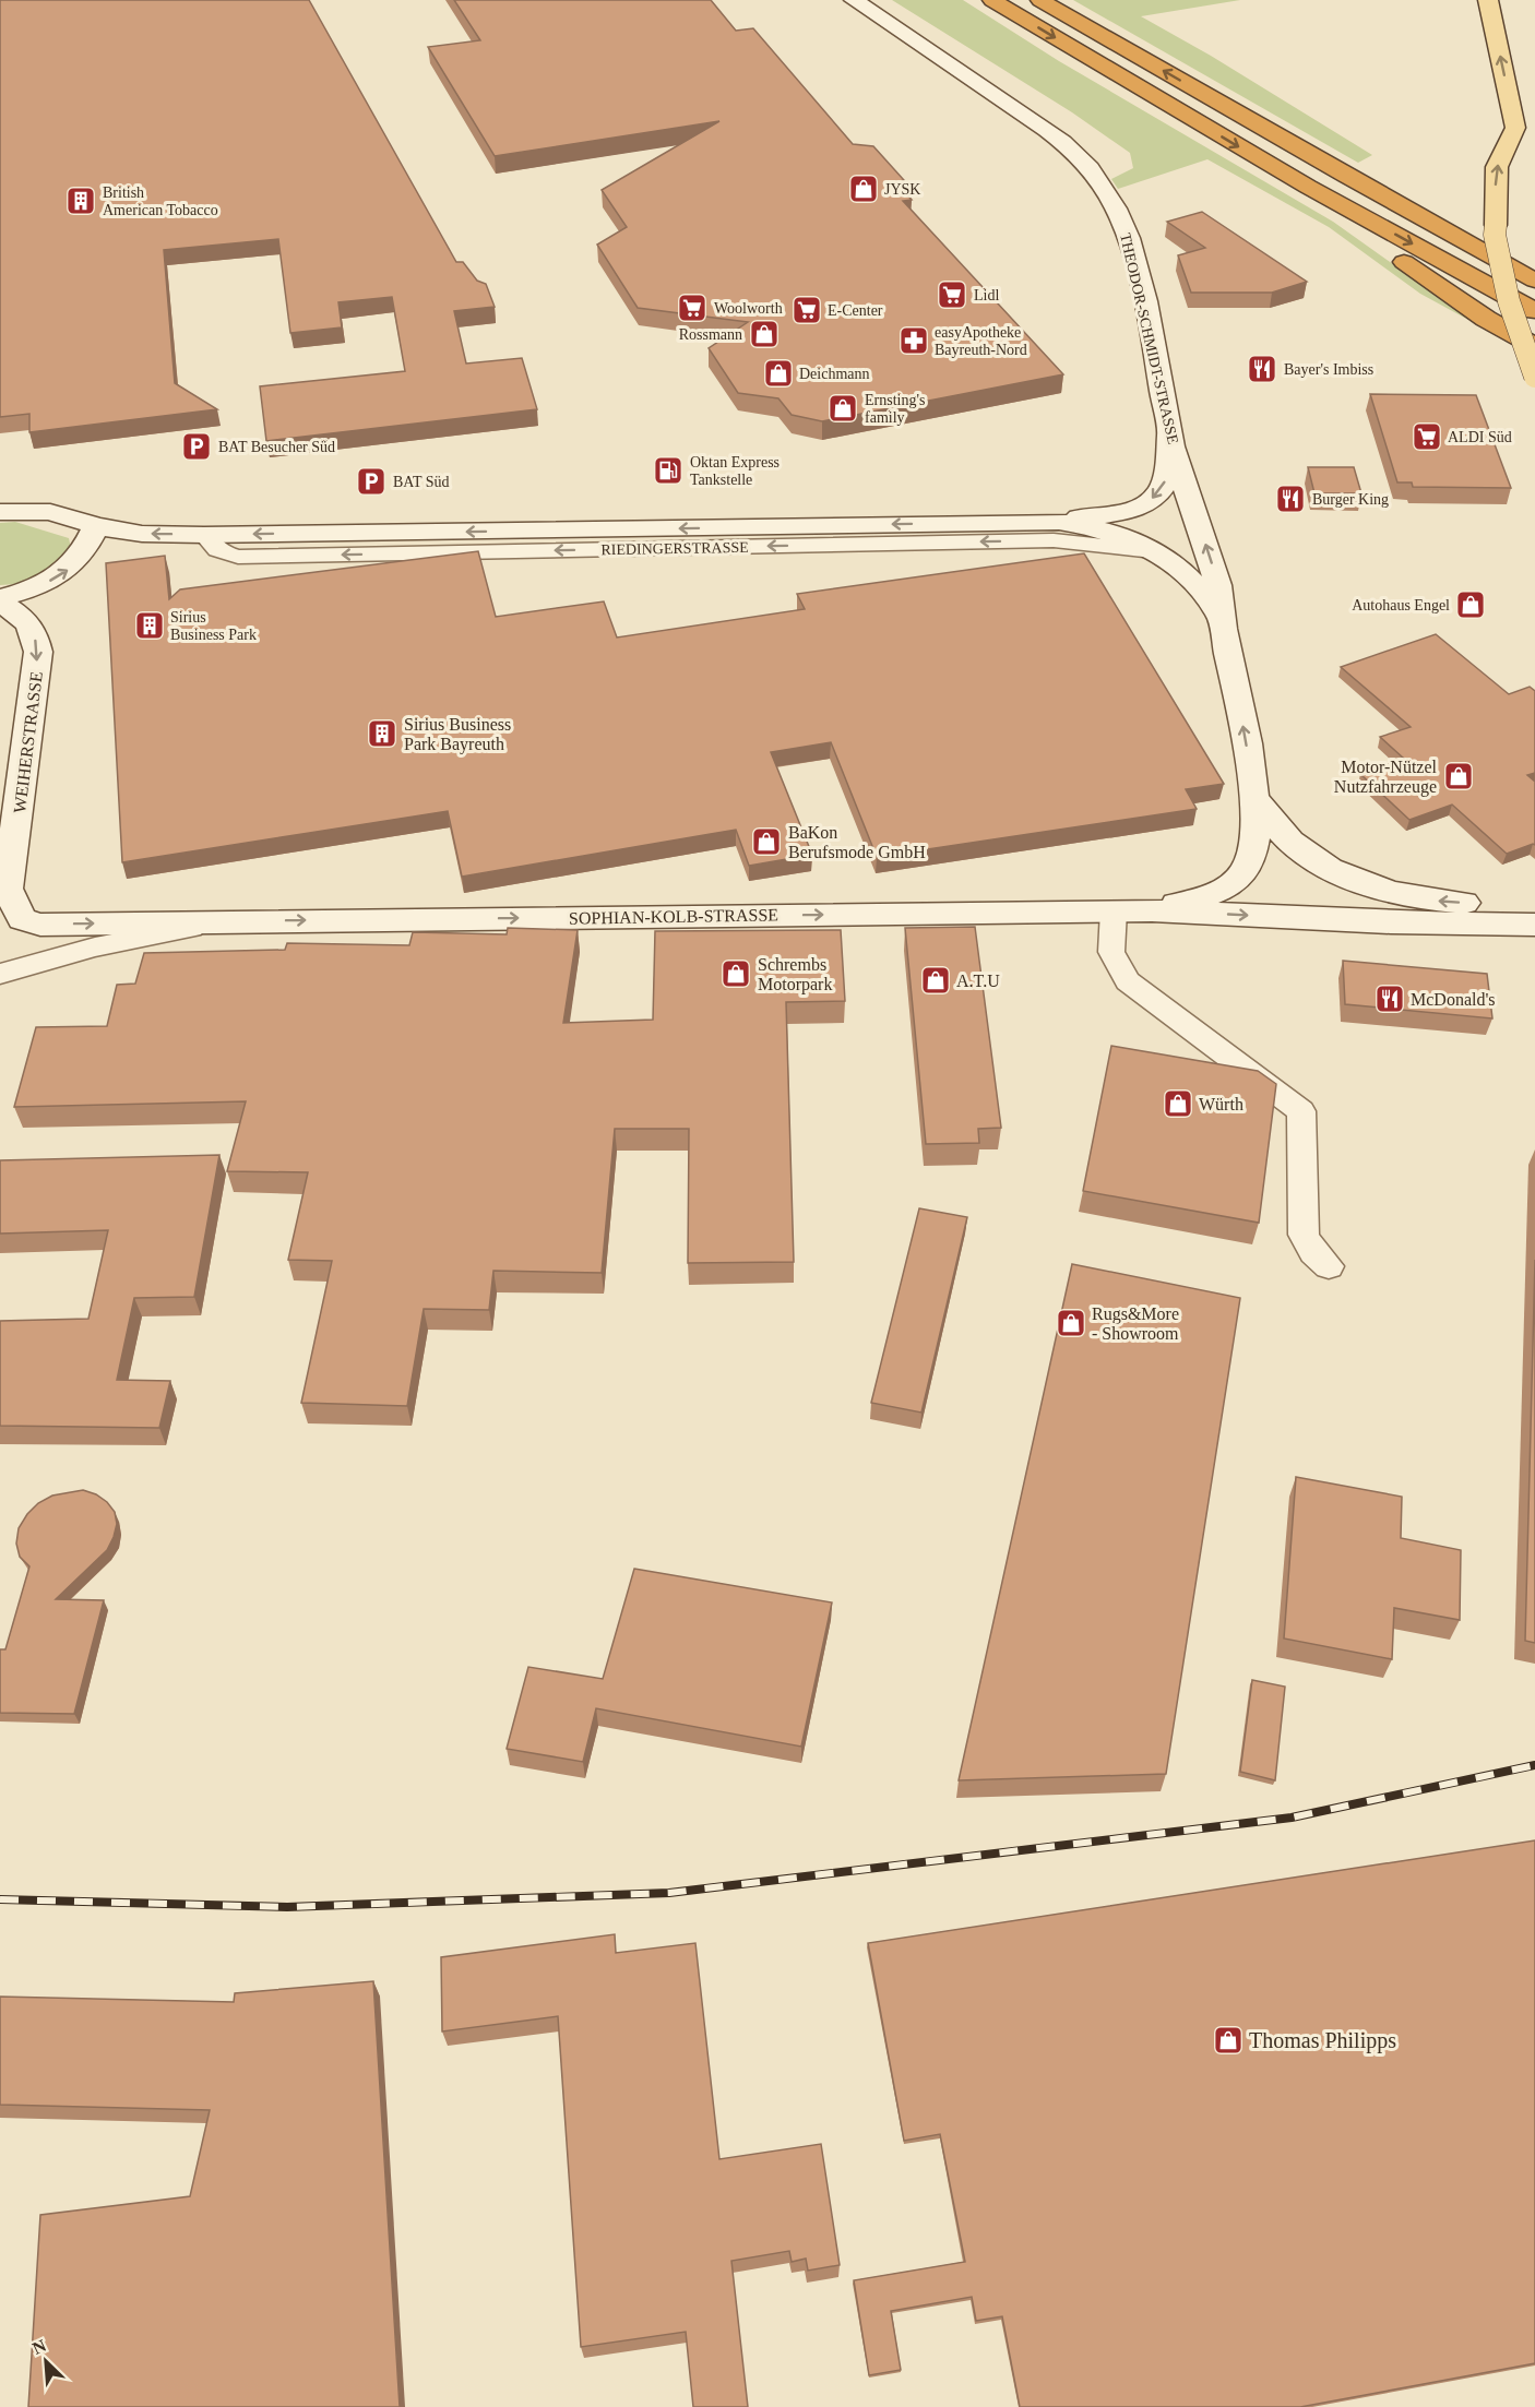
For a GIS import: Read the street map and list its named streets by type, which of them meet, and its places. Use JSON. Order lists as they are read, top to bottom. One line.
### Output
{"streets":{"main road":["THEODOR-SCHMIDT-STRASSE","RIEDINGERSTRASSE","WEIHERSTRASSE","SOPHIAN-KOLB-STRASSE"]},"crossings":[["THEODOR-SCHMIDT-STRASSE","RIEDINGERSTRASSE"],["THEODOR-SCHMIDT-STRASSE","SOPHIAN-KOLB-STRASSE"],["WEIHERSTRASSE","SOPHIAN-KOLB-STRASSE"]],"one_way":["RIEDINGERSTRASSE","SOPHIAN-KOLB-STRASSE"],"places":{"shop":["JYSK","Rossmann","Deichmann","Ernsting's family","Autohaus Engel","Motor-Nützel Nutzfahrzeuge","BaKon Berufsmode GmbH","Schrembs Motorpark","A.T.U","Würth","Rugs&More - Showroom","Thomas Philipps"],"building":["British American Tobacco","Sirius Business Park","Sirius Business Park Bayreuth"],"supermarket":["Lidl","Woolworth","E-Center","ALDI Süd"],"pharmacy":["easyApotheke Bayreuth-Nord"],"restaurant":["Bayer's Imbiss","Burger King","McDonald's"],"parking":["BAT Besucher Süd","BAT Süd"],"fuel station":["Oktan Express Tankstelle"]},"north":"top left"}
